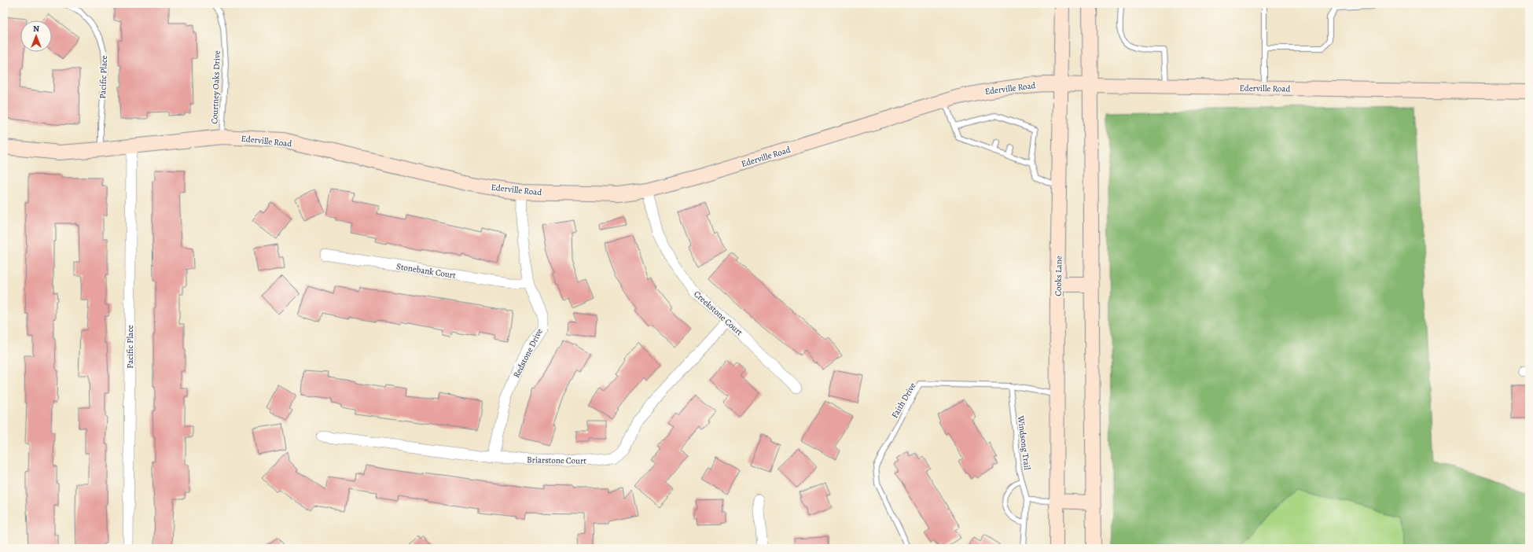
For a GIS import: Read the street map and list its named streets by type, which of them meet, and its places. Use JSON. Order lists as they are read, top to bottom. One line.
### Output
{"streets":{"street":["Pacific Place","Ederville Road","Stonebank Court","Cooks Lane","Creekstone Court","Redstone Drive","Briarstone Court"],"lane":["Courtney Oaks Drive","Faith Drive","Windsong Trail"]},"crossings":[["Pacific Place","Ederville Road"],["Courtney Oaks Drive","Ederville Road"],["Ederville Road","Cooks Lane"],["Ederville Road","Creekstone Court"],["Ederville Road","Redstone Drive"],["Stonebank Court","Redstone Drive"],["Cooks Lane","Faith Drive"],["Creekstone Court","Briarstone Court"],["Redstone Drive","Briarstone Court"],["Faith Drive","Windsong Trail"]],"north":"top"}
